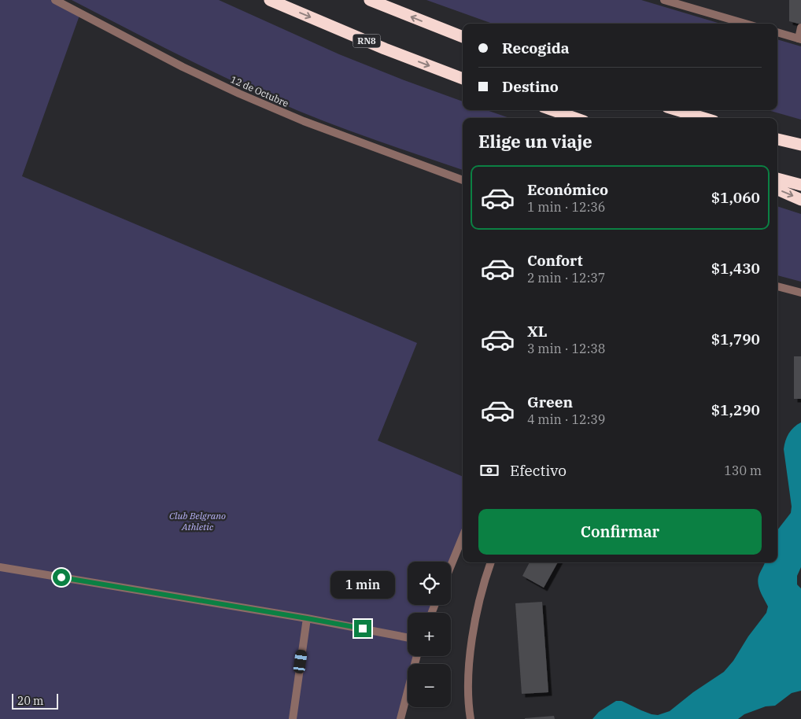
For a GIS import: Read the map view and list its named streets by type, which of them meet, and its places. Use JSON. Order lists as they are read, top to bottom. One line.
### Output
{"streets":{"highway":["RN8"],"street":["12 de Octubre"]},"parks":["Club Belgrano Athletic"],"scale_bar":"20 m","page":{"banner":["Recogida","Destino"],"heading":"Elige un viaje","list":[{"name":"Económico","note":"1 min · 12:36","value":"$1,060"},{"name":"Confort","note":"2 min · 12:37","value":"$1,430"},{"name":"XL","note":"3 min · 12:38","value":"$1,790"},{"name":"Green","note":"4 min · 12:39","value":"$1,290"}],"pay":["Efectivo","130 m"],"buttons":"Confirmar","map_buttons":["+","−"],"bubble":"1 min","scale":"20 m"}}
